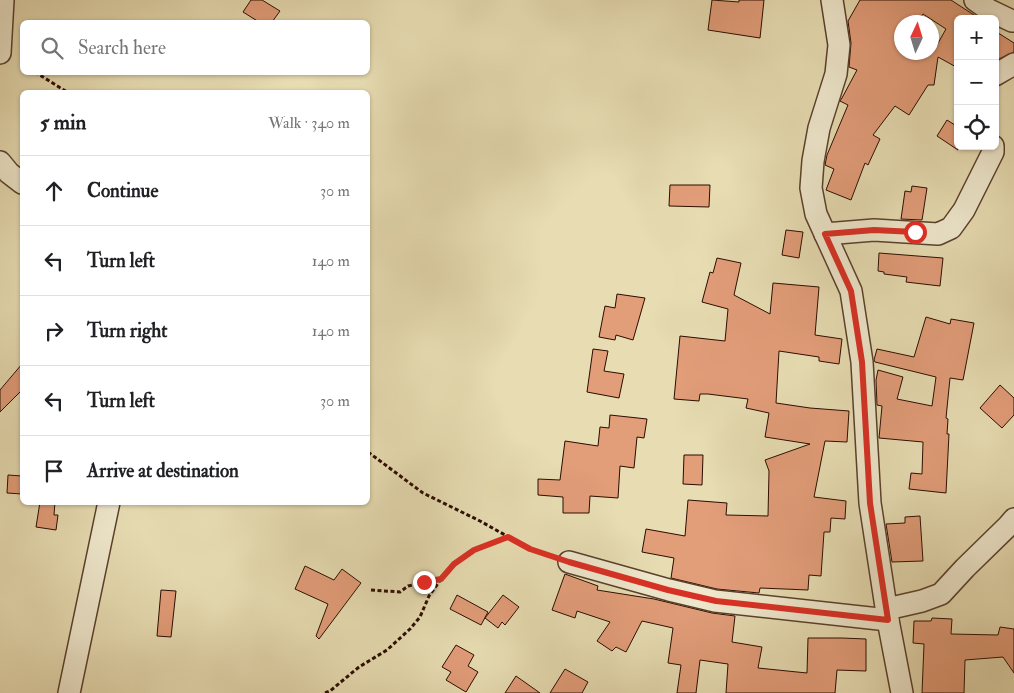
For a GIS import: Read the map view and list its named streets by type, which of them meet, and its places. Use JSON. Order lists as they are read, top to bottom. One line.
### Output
{"north":"top","page":{"map_buttons":["+","−"],"search":"Search here","heading":["5 min","Walk · 340 m"],"list":[["Continue","30 m"],["Turn left","140 m"],["Turn right","140 m"],["Turn left","30 m"],"Arrive at destination"]}}
